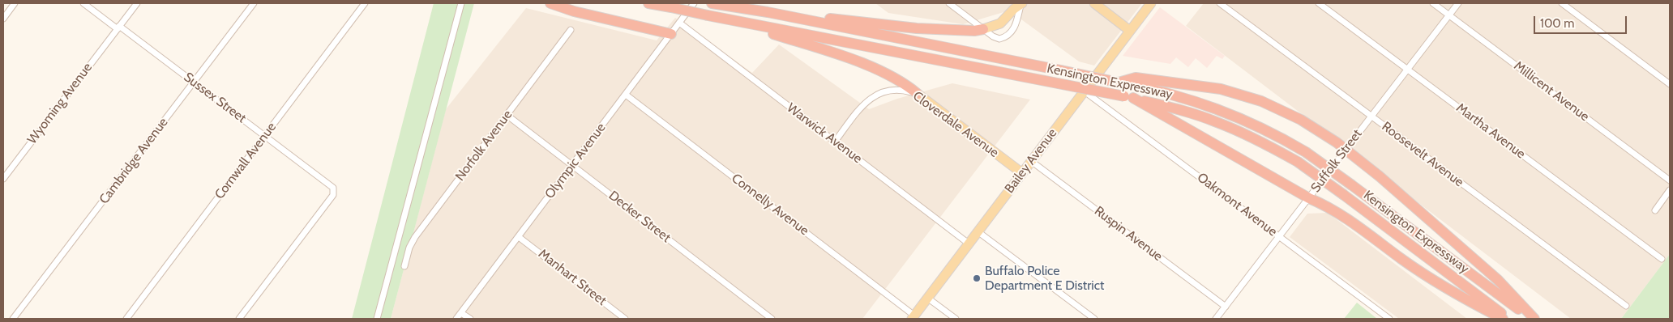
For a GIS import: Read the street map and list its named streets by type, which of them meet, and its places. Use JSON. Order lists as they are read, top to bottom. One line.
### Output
{"streets":{"highway":["Kensington Expressway"],"main road":["Cloverdale Avenue","Bailey Avenue"],"street":["Millicent Avenue","Sussex Street","Wyoming Avenue","Martha Avenue","Warwick Avenue","Norfolk Avenue","Roosevelt Avenue","Cambridge Avenue","Cornwall Avenue","Olympic Avenue","Suffolk Street","Connelly Avenue","Oakmont Avenue","Decker Street","Ruspin Avenue","Manhart Street"]},"crossings":[["Millicent Avenue","Suffolk Street"],["Sussex Street","Wyoming Avenue"],["Sussex Street","Cambridge Avenue"],["Sussex Street","Cornwall Avenue"],["Cloverdale Avenue","Warwick Avenue"],["Cloverdale Avenue","Bailey Avenue"],["Martha Avenue","Suffolk Street"],["Warwick Avenue","Olympic Avenue"],["Warwick Avenue","Bailey Avenue"],["Norfolk Avenue","Decker Street"],["Roosevelt Avenue","Suffolk Street"],["Olympic Avenue","Connelly Avenue"],["Olympic Avenue","Decker Street"],["Olympic Avenue","Manhart Street"],["Bailey Avenue","Connelly Avenue"],["Bailey Avenue","Oakmont Avenue"],["Bailey Avenue","Ruspin Avenue"],["Suffolk Street","Oakmont Avenue"],["Suffolk Street","Ruspin Avenue"]],"places":["Buffalo Police Department E District"],"scale_bar":"100 m"}
